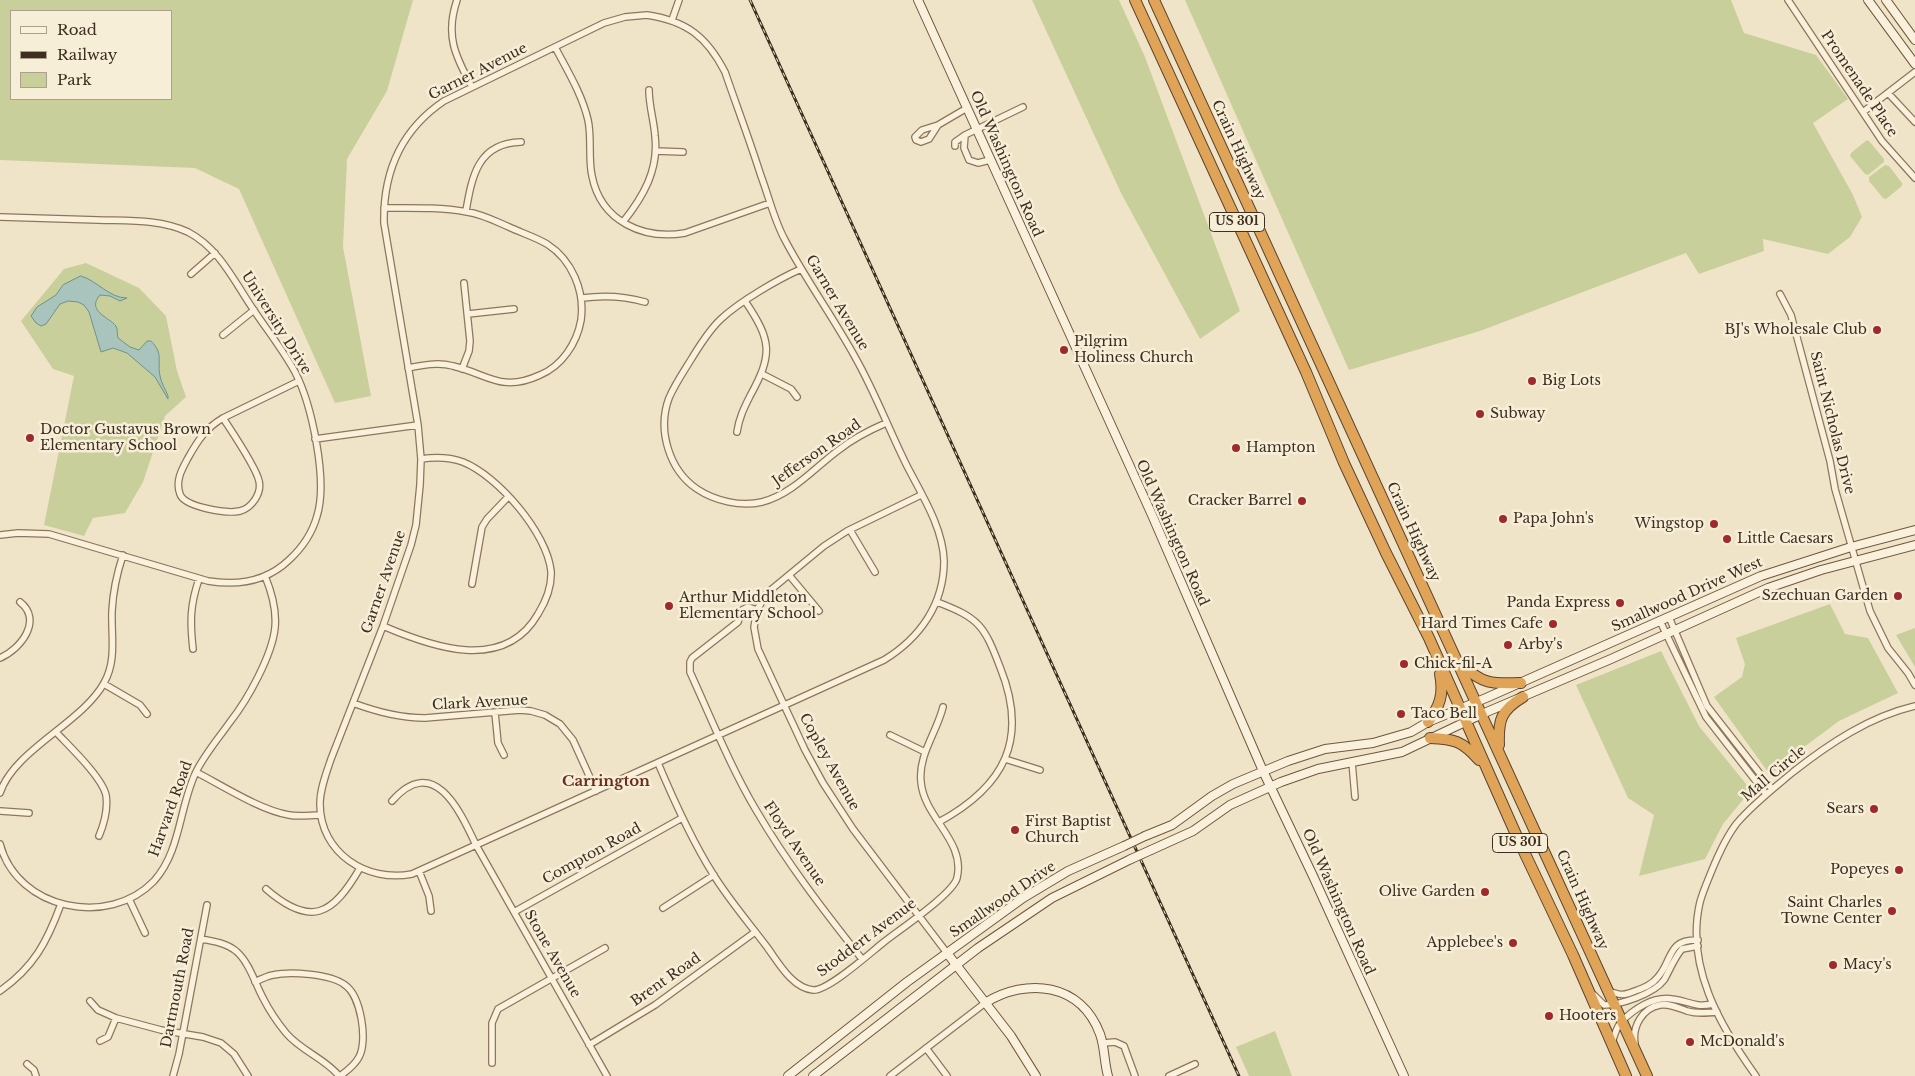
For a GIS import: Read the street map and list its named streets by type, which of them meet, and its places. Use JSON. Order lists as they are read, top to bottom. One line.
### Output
{"streets":{"highway":["Crain Highway","US 301"],"main road":["Old Washington Road","Smallwood Drive West","Copley Avenue","Smallwood Drive"],"street":["Garner Avenue","Promenade Place","University Drive","Saint Nicholas Drive","Jefferson Road","Clark Avenue","Mall Circle","Harvard Road","Floyd Avenue","Compton Road","Stoddert Avenue","Stone Avenue","Brent Road","Dartmouth Road"]},"crossings":[["Garner Avenue","Jefferson Road"],["Garner Avenue","Clark Avenue"],["Garner Avenue","Copley Avenue"],["Garner Avenue","Floyd Avenue"],["Garner Avenue","Stoddert Avenue"],["Garner Avenue","Stone Avenue"],["Crain Highway","Smallwood Drive West"],["Crain Highway","Smallwood Drive"],["Old Washington Road","Smallwood Drive"],["US 301","Smallwood Drive"],["University Drive","Harvard Road"],["Saint Nicholas Drive","Smallwood Drive West"],["Smallwood Drive West","Smallwood Drive"],["Copley Avenue","Floyd Avenue"],["Copley Avenue","Smallwood Drive"],["Copley Avenue","Stoddert Avenue"],["Floyd Avenue","Stoddert Avenue"],["Compton Road","Stoddert Avenue"],["Compton Road","Stone Avenue"],["Stoddert Avenue","Brent Road"],["Stone Avenue","Brent Road"]],"districts":["Carrington"],"places":["BJ's Wholesale Club","Pilgrim Holiness Church","Big Lots","Subway","Doctor Gustavus Brown Elementary School","Hampton","Cracker Barrel","Papa John's","Wingstop","Little Caesars","Szechuan Garden","Panda Express","Arthur Middleton Elementary School","Hard Times Cafe","Arby's","Chick-fil-A","Taco Bell","Sears","First Baptist Church","Popeyes","Olive Garden","Saint Charles Towne Center","Applebee's","Macy's","Hooters","McDonald's"],"legend":["Road","Railway","Park"]}
